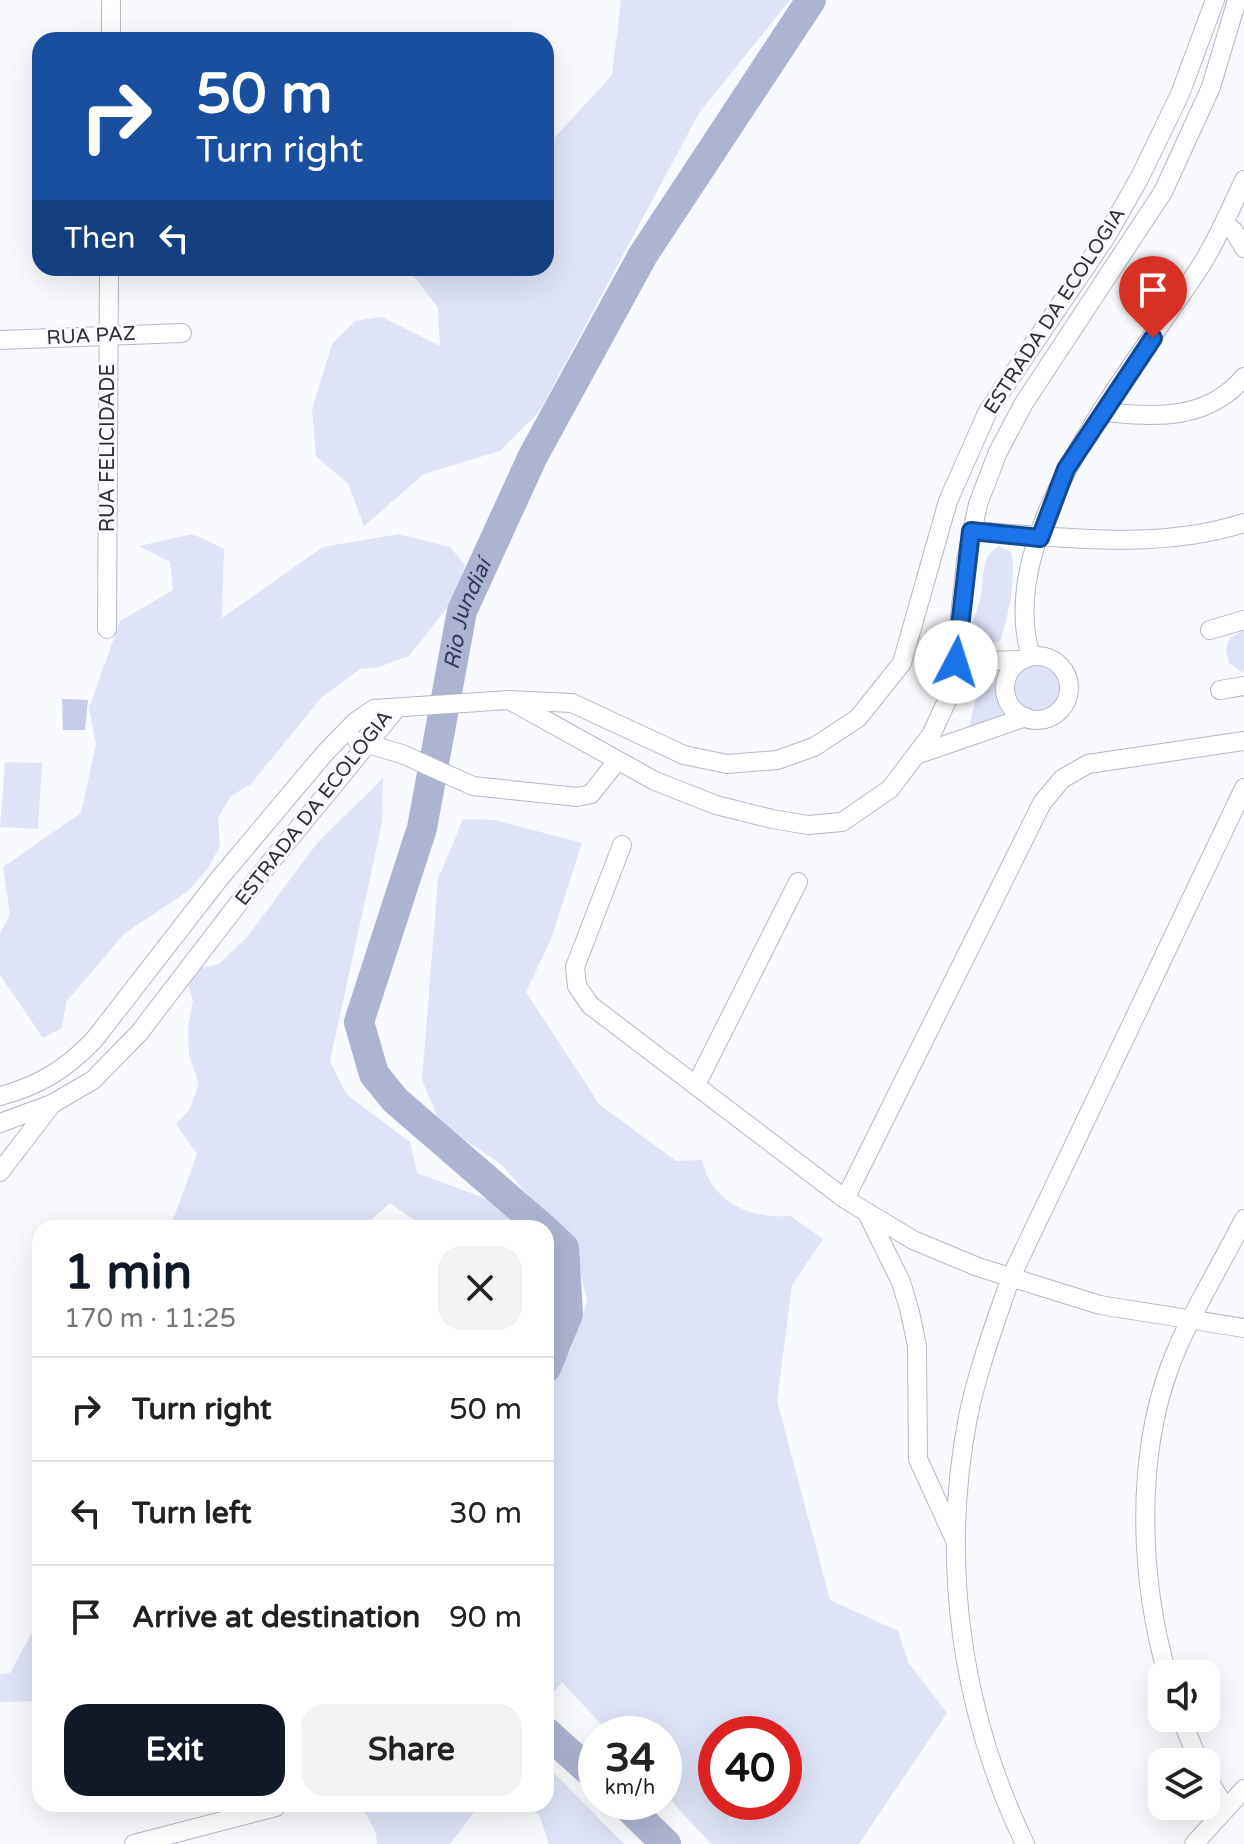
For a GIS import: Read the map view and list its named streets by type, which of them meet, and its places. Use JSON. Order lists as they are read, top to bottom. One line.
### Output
{"streets":{"street":["ESTRADA DA ECOLOGIA","RUA PAZ","RUA FELICIDADE"]},"crossings":[["RUA PAZ","RUA FELICIDADE"]],"water":["Rio Jundiaí"],"page":{"turn":["50 m","Turn right"],"then":"Then","heading":["1 min","170 m · 11:25"],"list":[{"name":"Turn right","value":"50 m"},{"name":"Turn left","value":"30 m"},{"name":"Arrive at destination","value":"90 m"}],"buttons":["Exit","Share"],"speed":"34 km/h","limit":"40"}}
